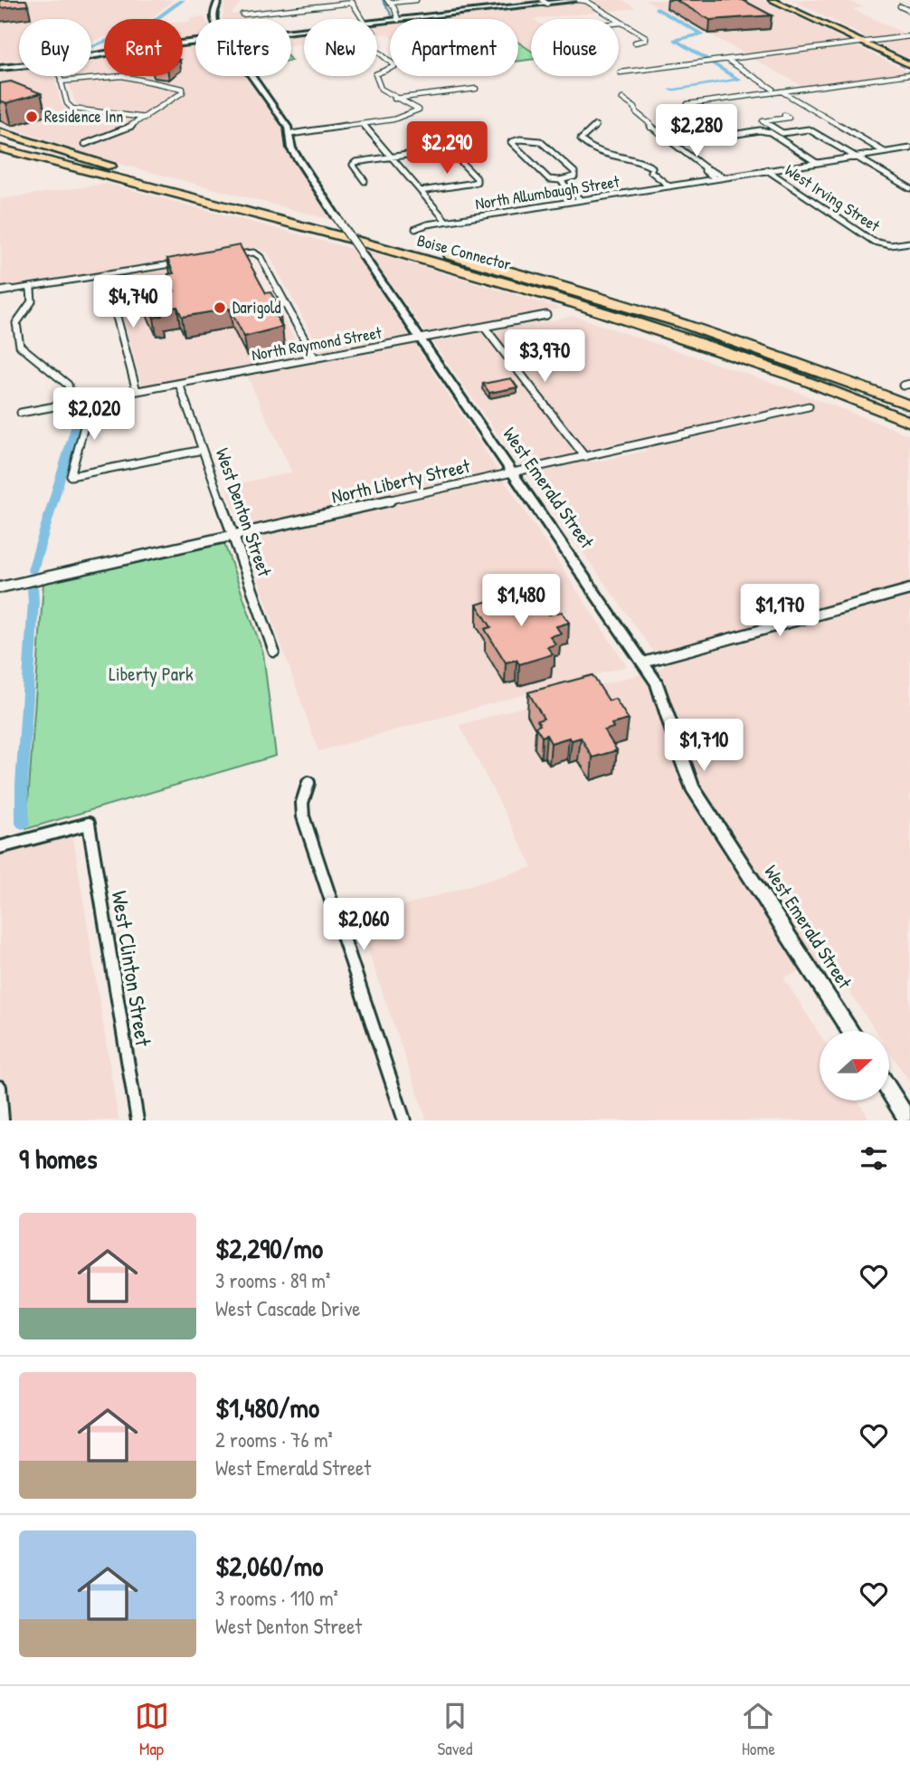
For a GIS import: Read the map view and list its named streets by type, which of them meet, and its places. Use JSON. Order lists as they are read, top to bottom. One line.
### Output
{"streets":{"highway":["Boise Connector"],"main road":["West Emerald Street"],"street":["North Allumbaugh Street","West Irving Street","North Raymond Street","North Liberty Street","West Denton Street","West Clinton Street"]},"crossings":[["North Allumbaugh Street","West Irving Street"],["North Raymond Street","West Emerald Street"],["North Raymond Street","West Denton Street"],["North Liberty Street","West Emerald Street"],["North Liberty Street","West Denton Street"]],"parks":["Liberty Park"],"places":["Residence Inn","Darigold"],"north":"right","page":{"chip":["Buy","Rent","Filters","New","Apartment","House"],"price":["$2,280","$2,290","$4,740","$3,970","$2,020","$1,480","$1,170","$1,710","$2,060"],"heading":"9 homes","list":[{"name":"$2,290/mo","note":"3 rooms · 89 m² · West Cascade Drive"},{"name":"$1,480/mo","note":"2 rooms · 76 m² · West Emerald Street"},{"name":"$2,060/mo","note":"3 rooms · 110 m² · West Denton Street"}],"tabs":["Map","Saved","Home"]}}
